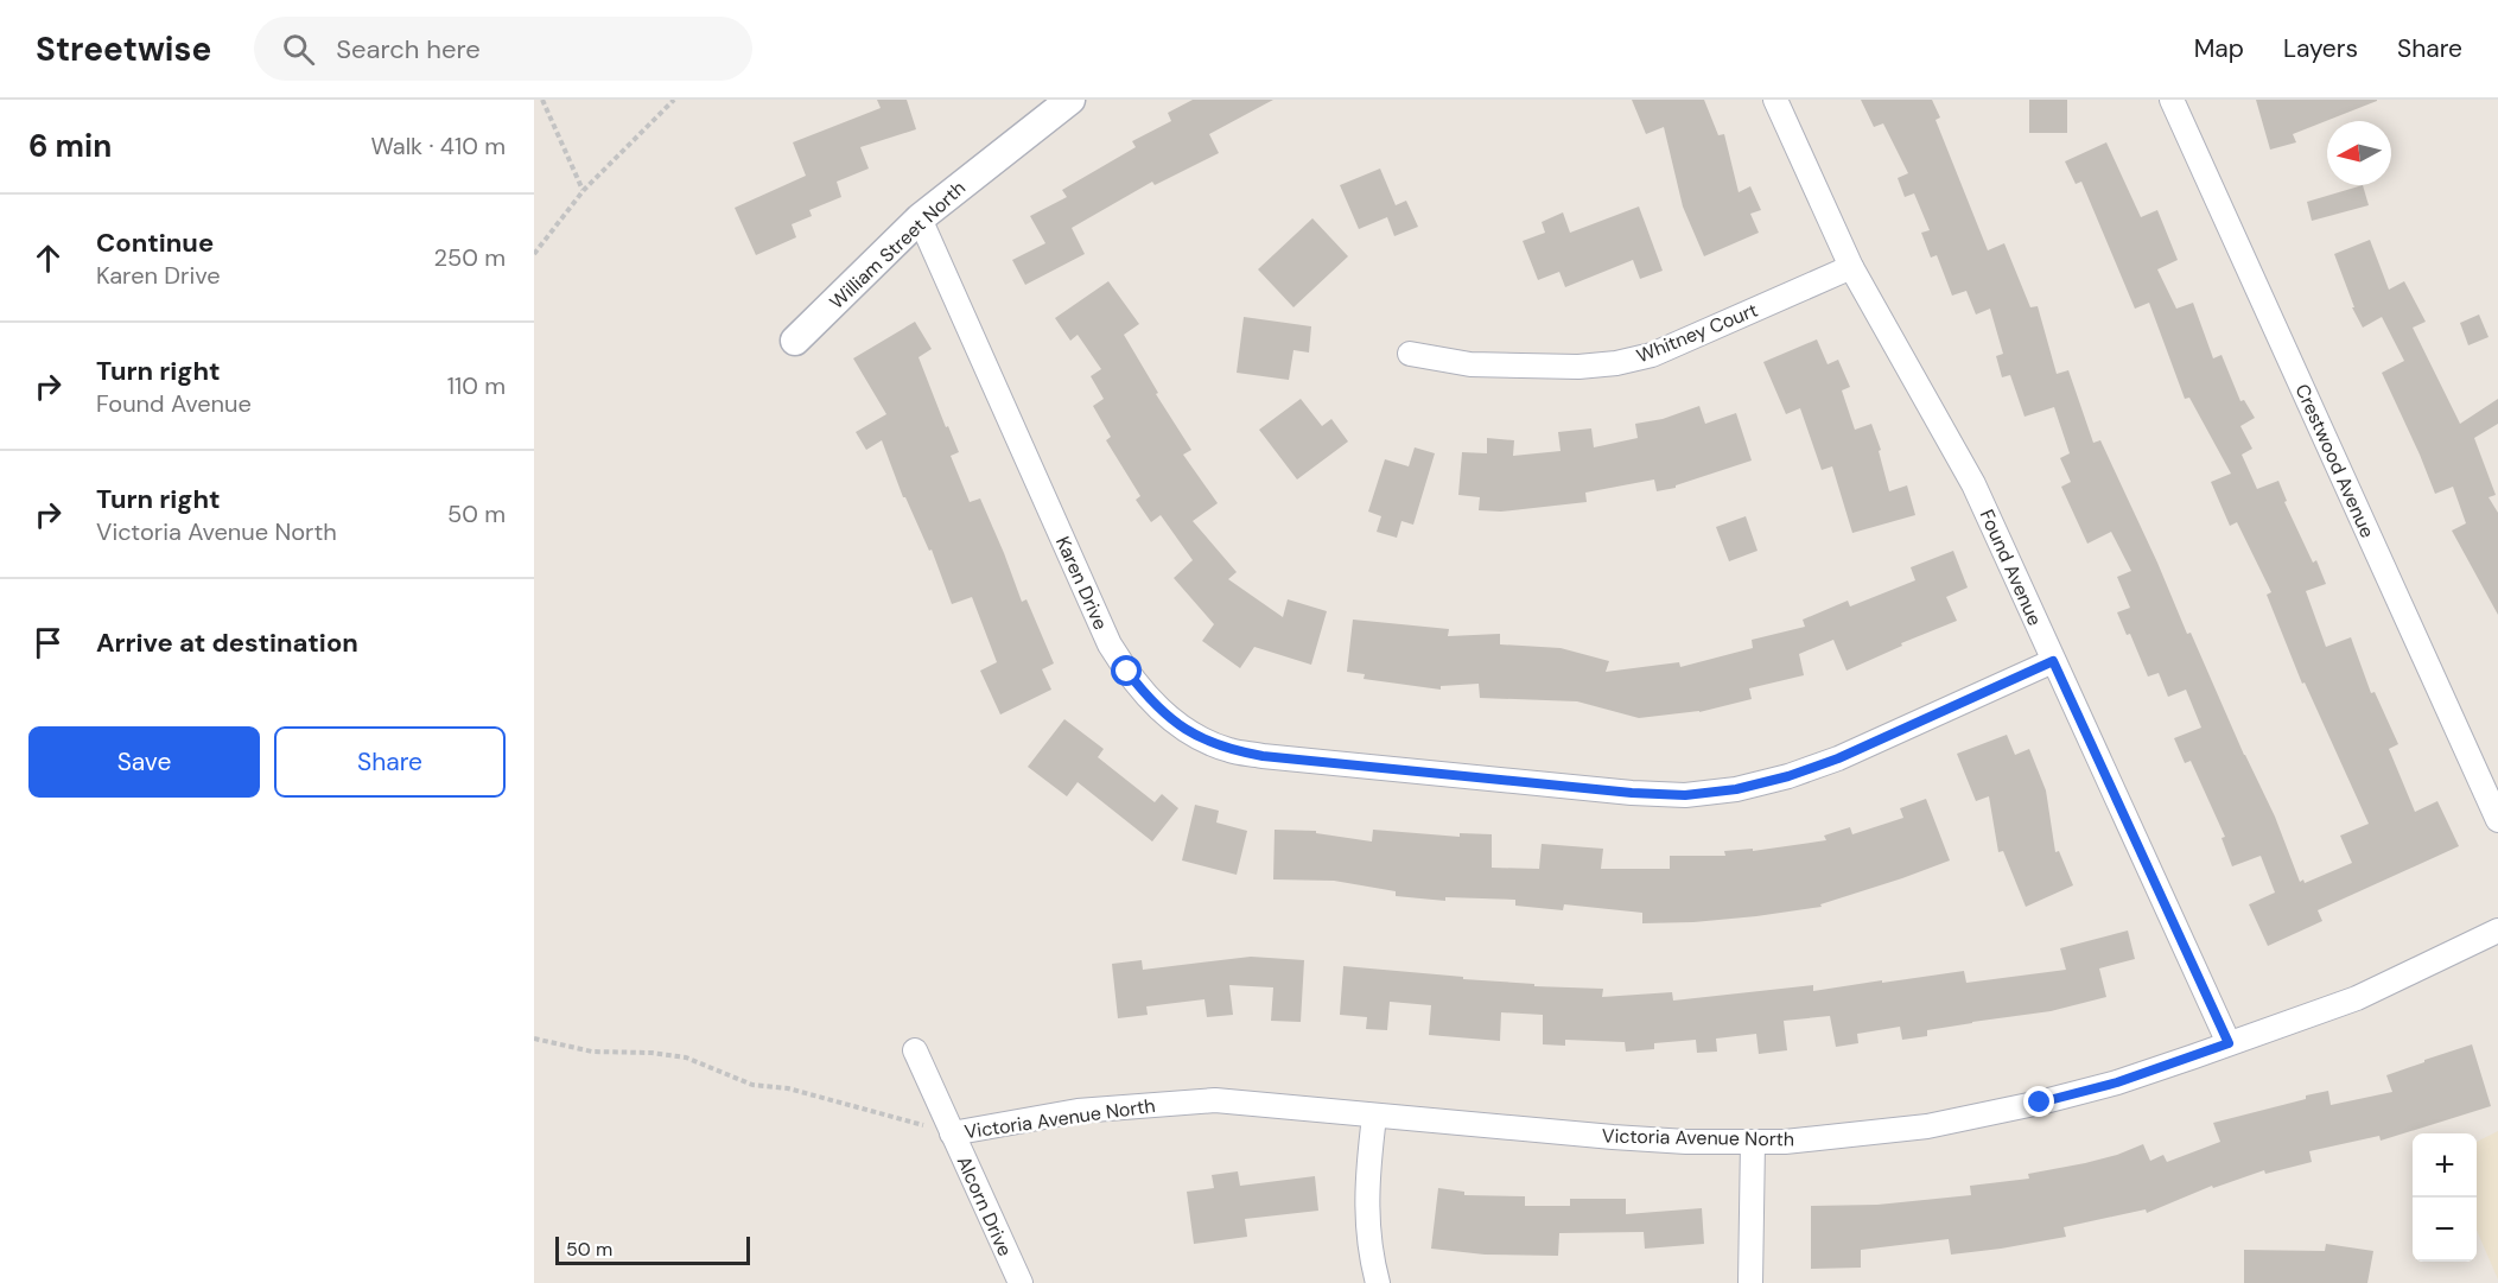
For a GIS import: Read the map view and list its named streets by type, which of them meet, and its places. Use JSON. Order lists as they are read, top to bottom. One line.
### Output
{"streets":{"street":["William Street North","Whitney Court","Crestwood Avenue","Found Avenue","Karen Drive","Victoria Avenue North","Alcorn Drive"]},"crossings":[["William Street North","Karen Drive"],["Whitney Court","Found Avenue"],["Found Avenue","Karen Drive"],["Found Avenue","Victoria Avenue North"],["Victoria Avenue North","Alcorn Drive"]],"scale_bar":"50 m","north":"left","page":{"header":"Streetwise","search":"Search here","nav":["Map","Layers","Share"],"heading":["6 min","Walk · 410 m"],"list":[["Continue","Karen Drive","250 m"],["Turn right","Found Avenue","110 m"],["Turn right","Victoria Avenue North","50 m"],"Arrive at destination"],"buttons":["Save","Share"],"map_buttons":["+","−"],"scale":"50 m"}}
